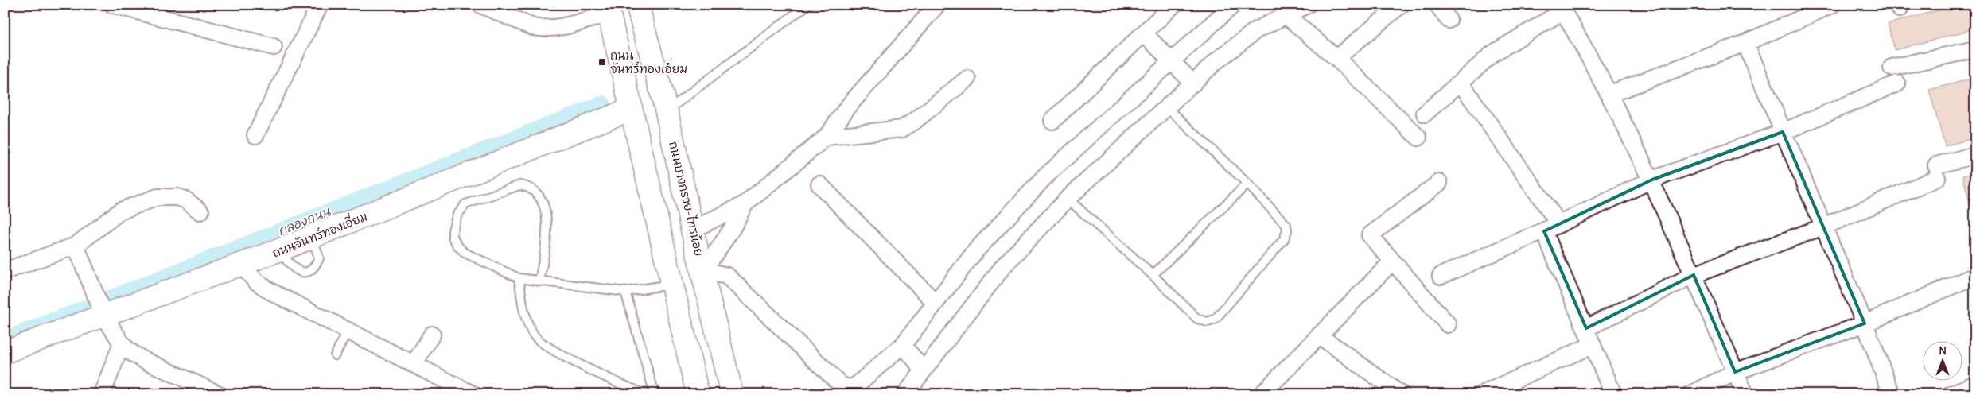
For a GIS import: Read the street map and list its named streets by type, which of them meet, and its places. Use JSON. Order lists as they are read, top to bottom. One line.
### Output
{"streets":{"main road":["ถนนบางกรวย-ไทรน้อย","ถนนจันทร์ทองเอี่ยม"]},"water":["คลองถนน"],"places":{"transit":["ถนน จันทร์ทองเอี่ยม"]},"north":"top"}
